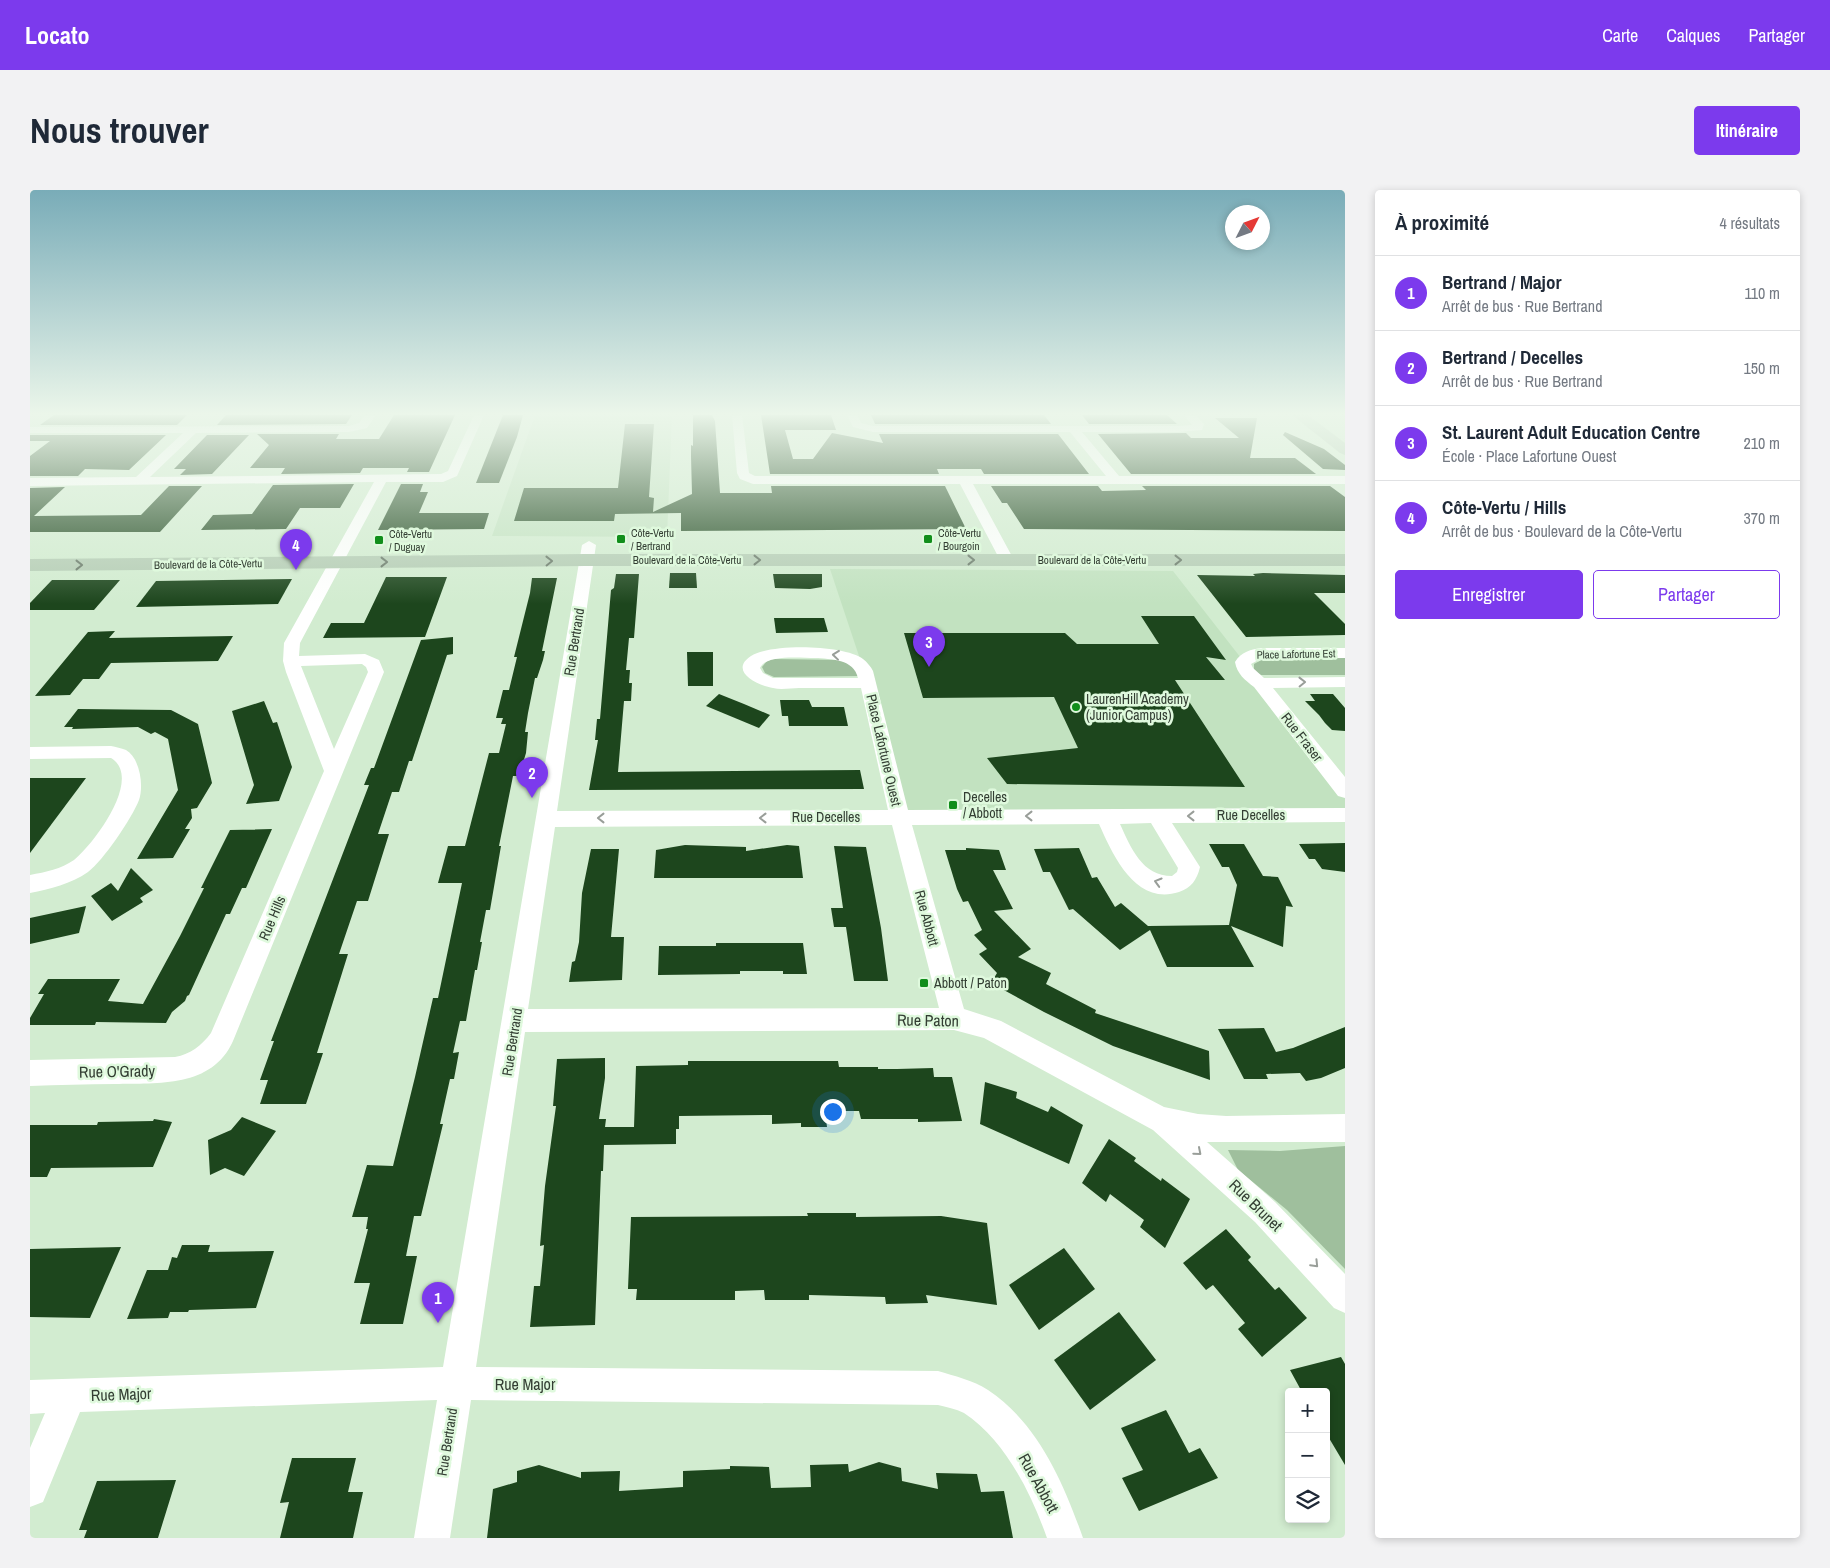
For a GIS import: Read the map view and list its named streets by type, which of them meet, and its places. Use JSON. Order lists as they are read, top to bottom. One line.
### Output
{"streets":{"main road":["Boulevard de la Côte-Vertu"],"street":["Rue Bertrand","Place Lafortune Est","Rue Fraser","Place Lafortune Ouest","Rue Decelles","Rue Hills","Rue Abbott","Rue Paton","Rue O'Grady","Rue Brunet","Rue Major"]},"crossings":[["Boulevard de la Côte-Vertu","Rue Bertrand"],["Rue Bertrand","Rue Decelles"],["Rue Bertrand","Rue Paton"],["Rue Bertrand","Rue Major"],["Place Lafortune Est","Rue Fraser"],["Place Lafortune Ouest","Rue Decelles"],["Place Lafortune Ouest","Rue Abbott"],["Rue Decelles","Rue Abbott"],["Rue Hills","Rue O'Grady"],["Rue Abbott","Rue Paton"],["Rue Abbott","Rue Major"],["Rue Paton","Rue Brunet"]],"one_way":["Rue Decelles","Rue Brunet"],"places":{"transit":["Côte-Vertu / Bertrand","Côte-Vertu / Bourgoin","Côte-Vertu / Duguay","Decelles / Abbott","Abbott / Paton"],"other":["LaurenHill Academy (Junior Campus)"]},"north":"top right","page":{"header":"Locato","nav":["Carte","Calques","Partager"],"buttons":["Itinéraire",["Enregistrer","Partager"]],"title":"Nous trouver","heading":["À proximité","4 résultats"],"list":[{"mark":"1","name":"Bertrand / Major","note":"Arrêt de bus · Rue Bertrand","value":"110 m"},{"mark":"2","name":"Bertrand / Decelles","note":"Arrêt de bus · Rue Bertrand","value":"150 m"},{"mark":"3","name":"St. Laurent Adult Education Centre","note":"École · Place Lafortune Ouest","value":"210 m"},{"mark":"4","name":"Côte-Vertu / Hills","note":"Arrêt de bus · Boulevard de la Côte-Vertu","value":"370 m"}],"pins":["4","3","2","1"],"map_buttons":["+","−"]}}
